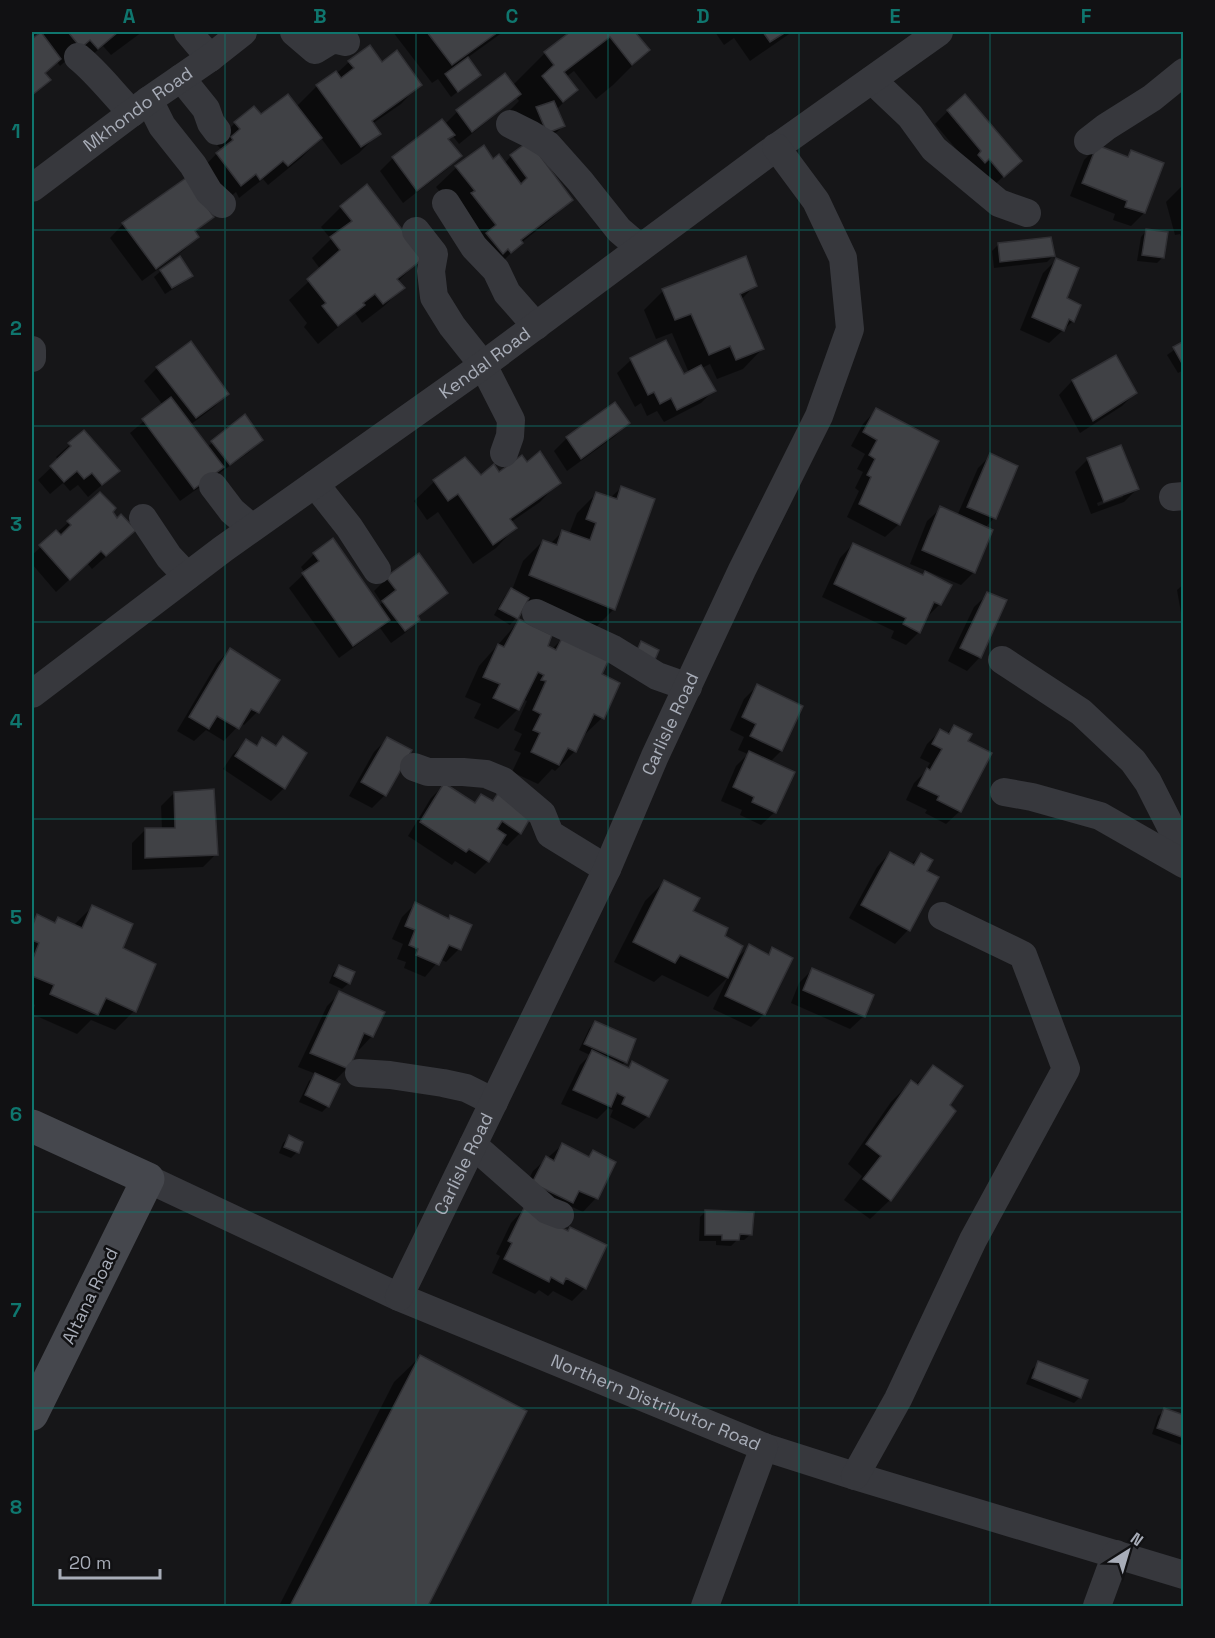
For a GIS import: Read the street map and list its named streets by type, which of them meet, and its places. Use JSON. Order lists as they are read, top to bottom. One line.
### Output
{"streets":{"main road":["Altana Road"],"street":["Mkhondo Road","Kendal Road","Carlisle Road","Northern Distributor Road"]},"crossings":[["Kendal Road","Carlisle Road"],["Carlisle Road","Northern Distributor Road"],["Altana Road","Northern Distributor Road"]],"scale_bar":"20 m","north":"top right","grid":{"columns":["A","B","C","D","E","F"],"rows":["1","2","3","4","5","6","7","8"]}}
